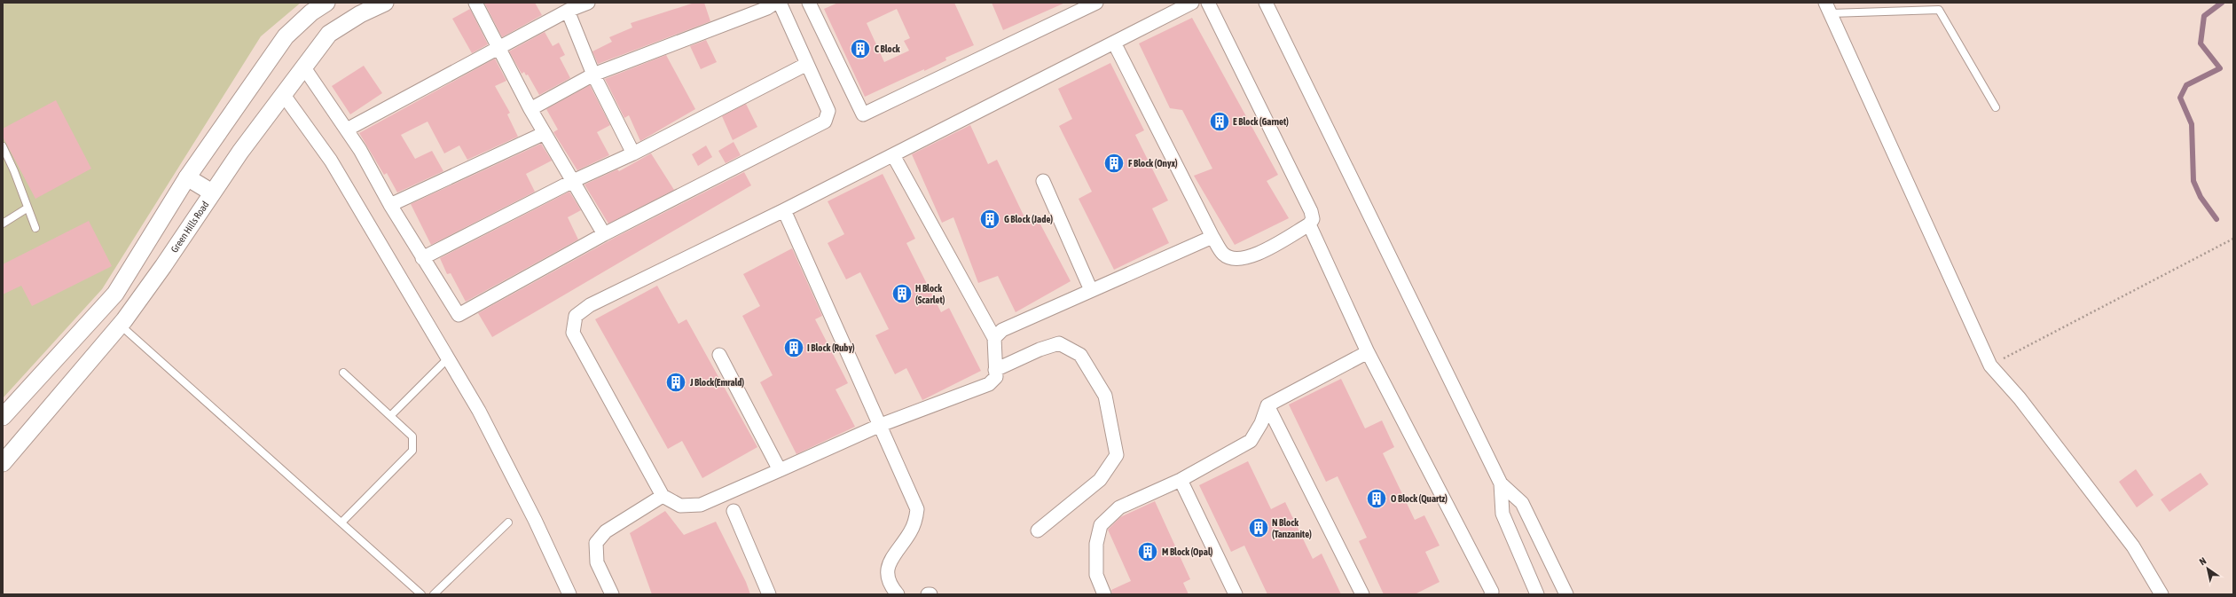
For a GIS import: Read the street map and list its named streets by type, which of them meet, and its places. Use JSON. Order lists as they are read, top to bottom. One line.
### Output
{"streets":{"street":["Green Hills Road"]},"places":{"building":["C Block","E Block (Garnet)","F Block (Onyx)","G Block (Jade)","H Block (Scarlet)","I Block (Ruby)","J Block(Emrald)","O Block (Quartz)","N Block (Tanzanite)","M Block (Opal)"]},"north":"top left"}
